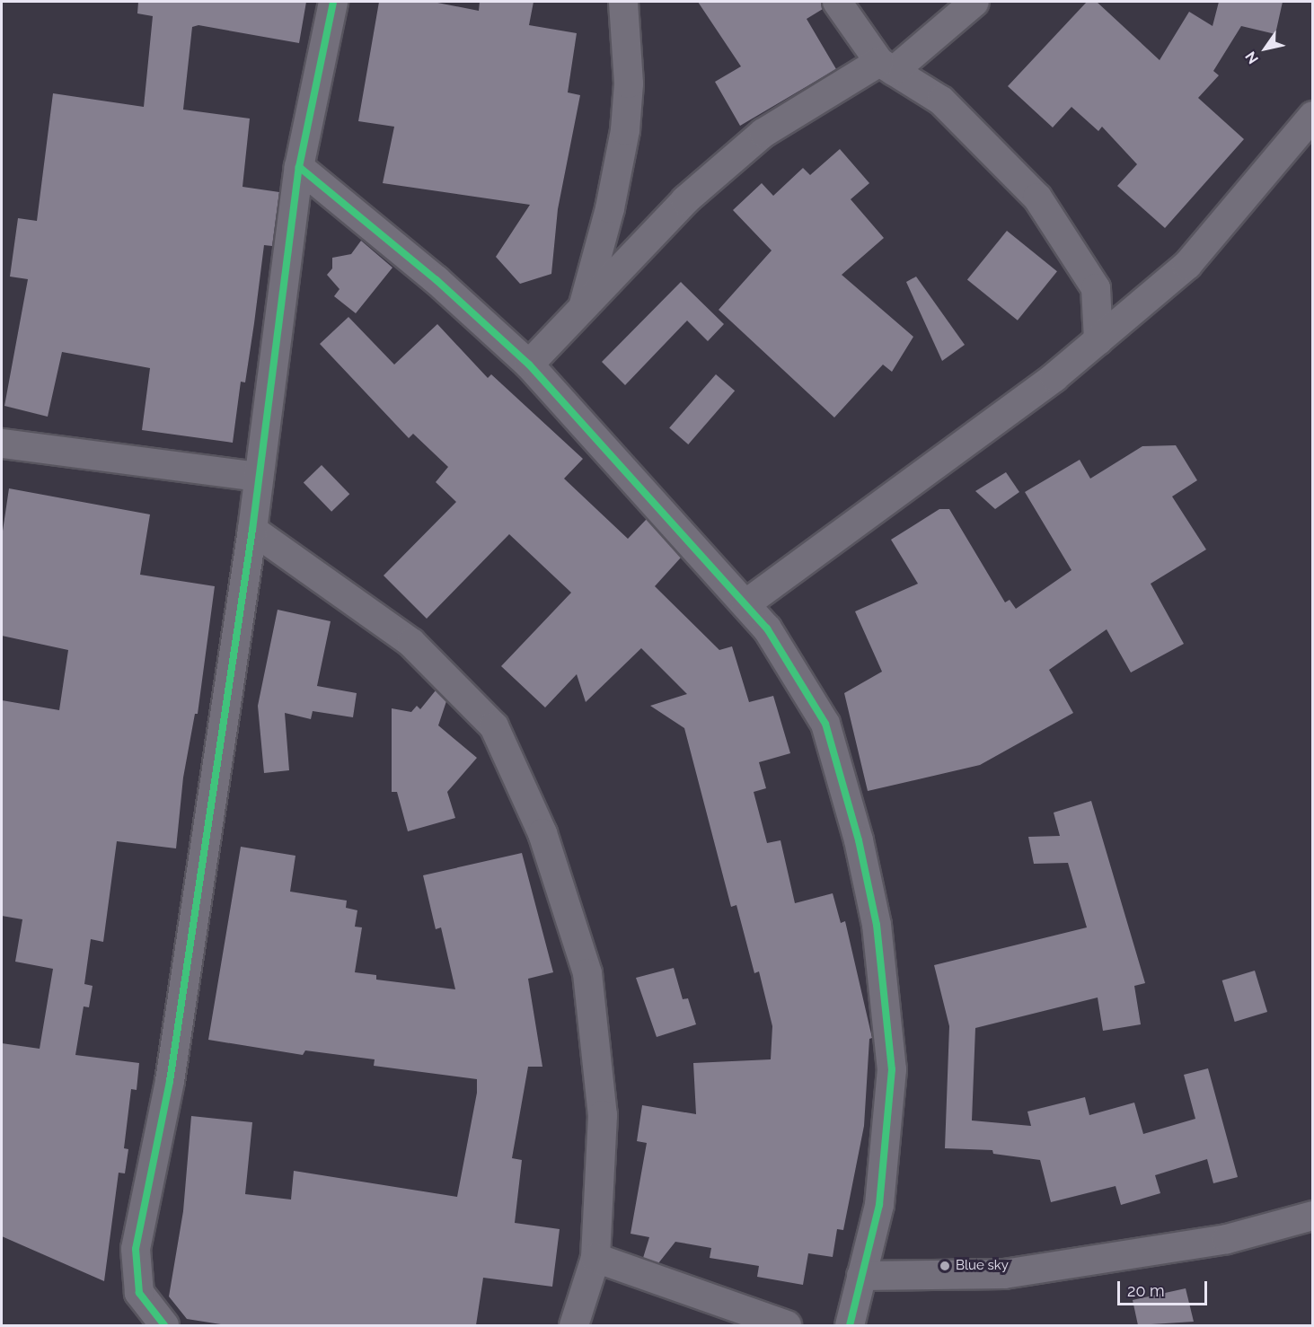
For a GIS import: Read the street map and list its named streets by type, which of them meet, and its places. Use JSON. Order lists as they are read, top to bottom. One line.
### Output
{"places":["Blue sky"],"scale_bar":"20 m","north":"bottom left"}
